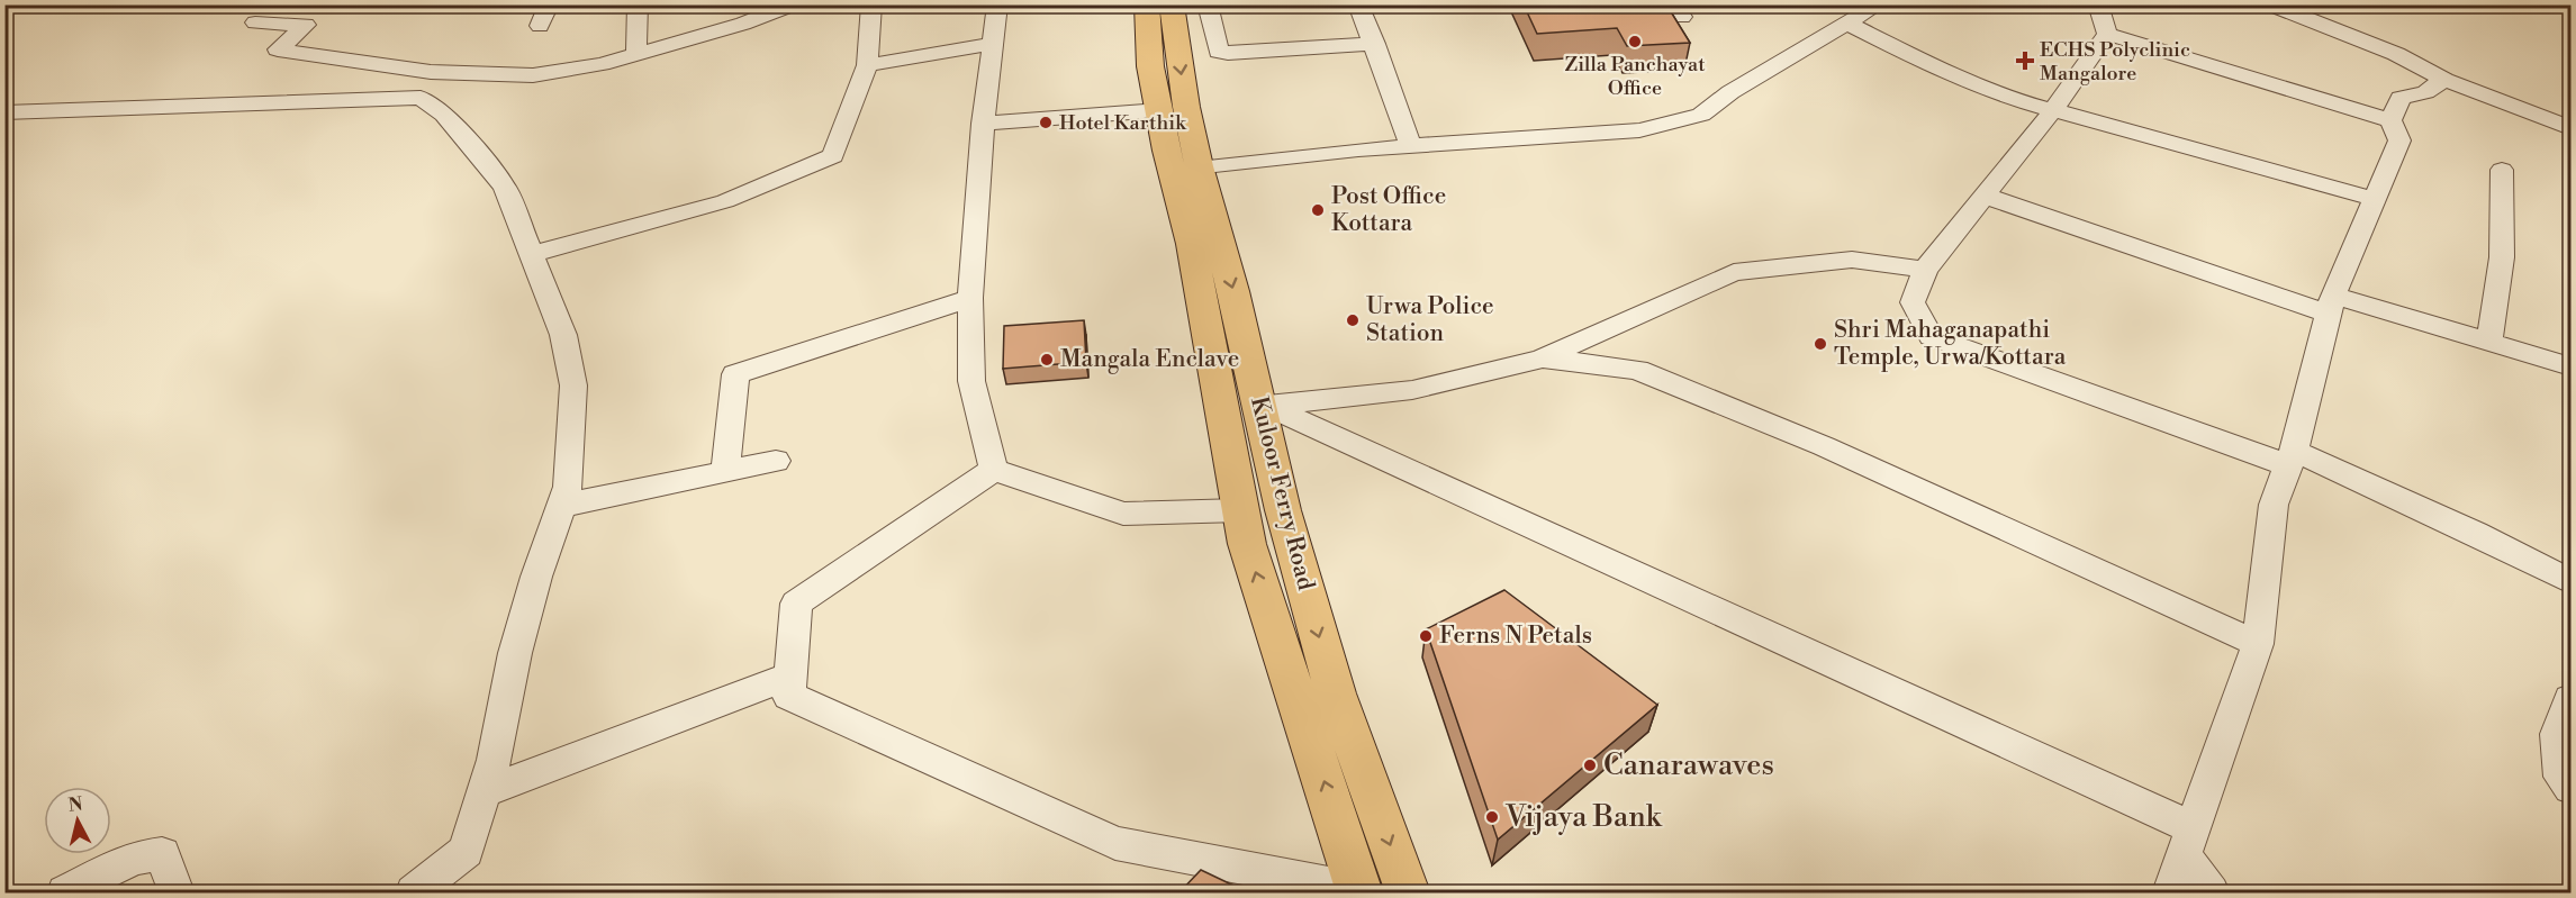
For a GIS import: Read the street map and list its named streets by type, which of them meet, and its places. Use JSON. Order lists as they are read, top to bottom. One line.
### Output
{"streets":{"main road":["Kuloor Ferry Road"]},"places":{"other":["Zilla Panchayat Office","Hotel Karthik","Post Office Kottara","Urwa Police Station","Shri Mahaganapathi Temple, Urwa/Kottara","Mangala Enclave","Ferns N Petals","Canarawaves","Vijaya Bank"],"health":["ECHS Polyclinic Mangalore"]},"north":"top"}
